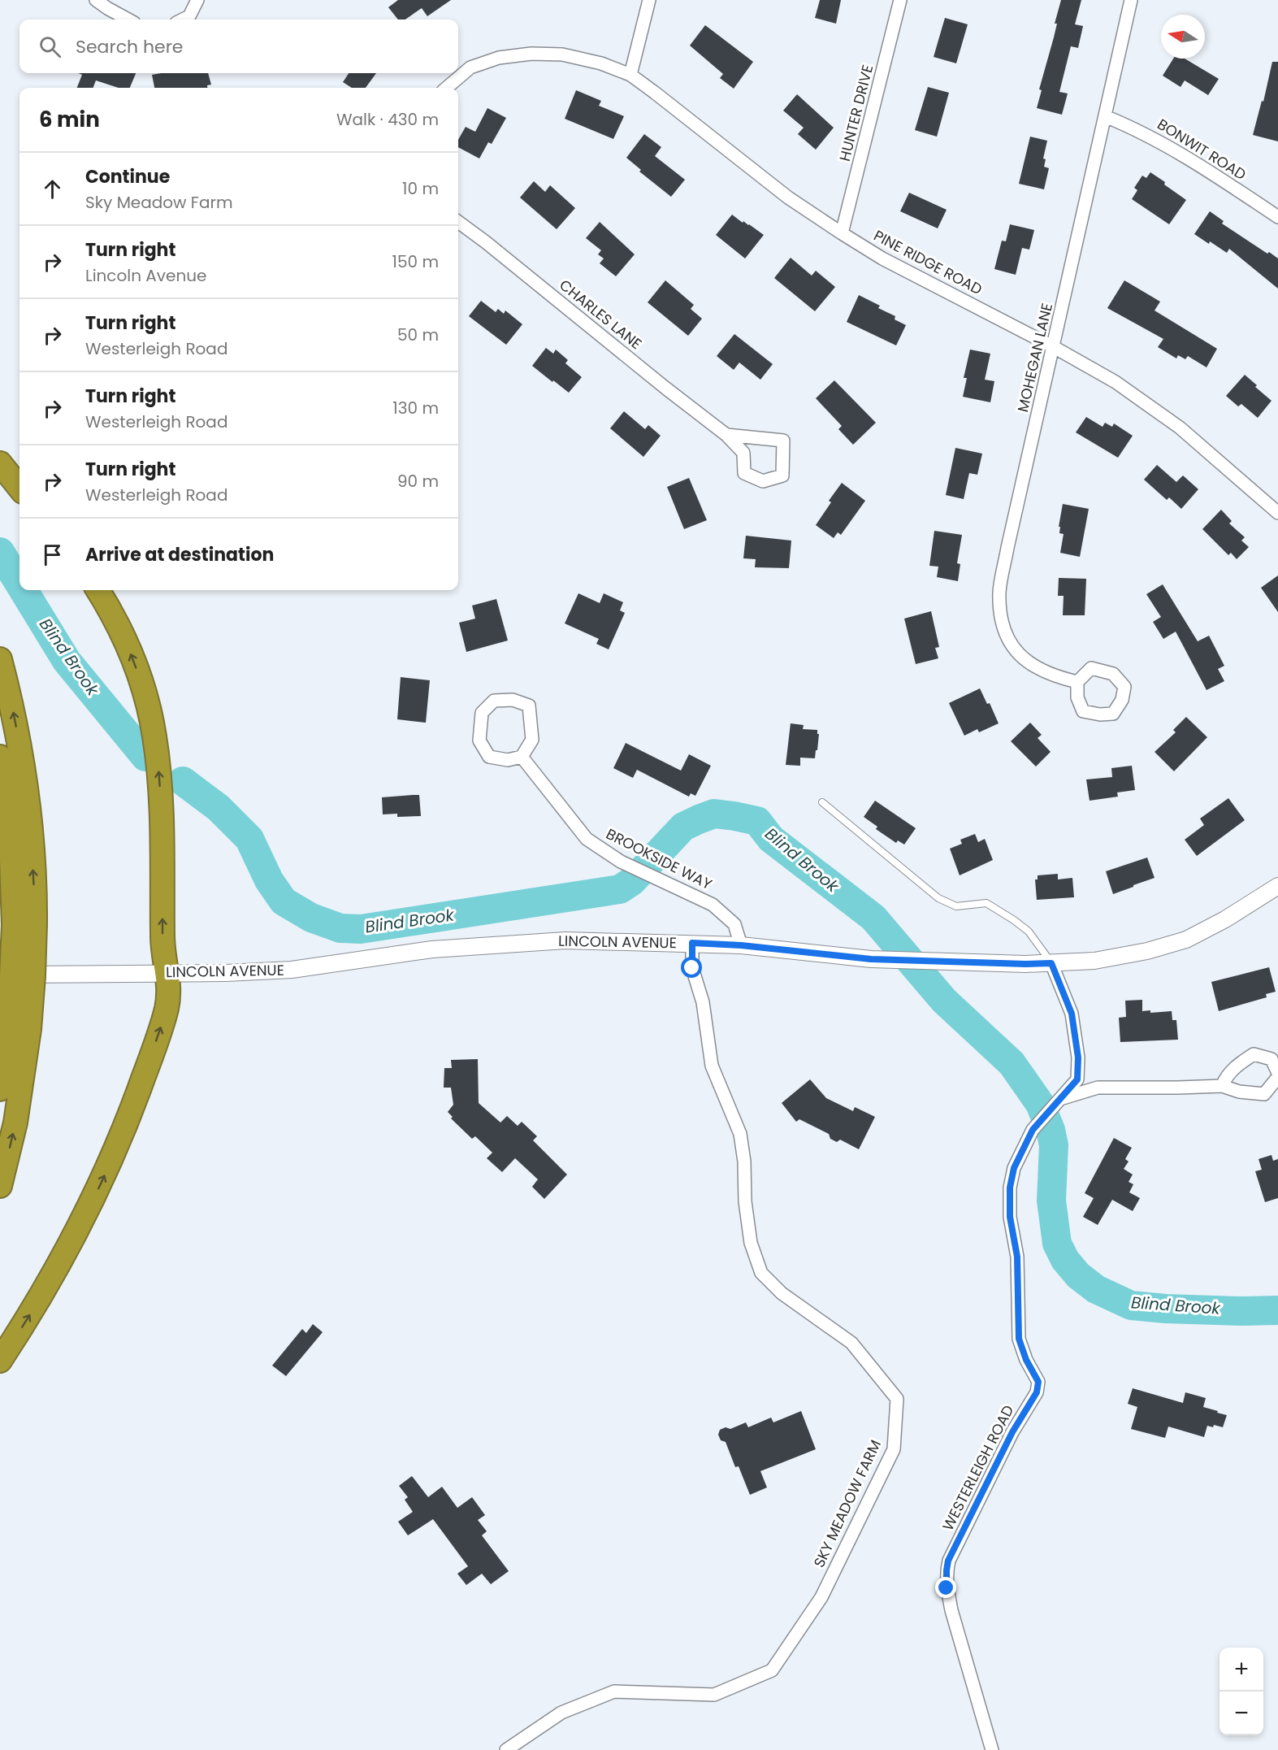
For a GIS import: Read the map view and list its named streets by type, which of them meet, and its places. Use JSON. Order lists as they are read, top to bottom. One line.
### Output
{"streets":{"street":["HUNTER DRIVE","BONWIT ROAD","PINE RIDGE ROAD","CHARLES LANE","MOHEGAN LANE","BROOKSIDE WAY","LINCOLN AVENUE","WESTERLEIGH ROAD","SKY MEADOW FARM"]},"crossings":[["HUNTER DRIVE","PINE RIDGE ROAD"],["BONWIT ROAD","MOHEGAN LANE"],["PINE RIDGE ROAD","MOHEGAN LANE"],["BROOKSIDE WAY","LINCOLN AVENUE"],["LINCOLN AVENUE","WESTERLEIGH ROAD"],["LINCOLN AVENUE","SKY MEADOW FARM"]],"water":["Blind Brook"],"north":"left","page":{"search":"Search here","heading":["6 min","Walk · 430 m"],"list":[["Continue","Sky Meadow Farm","10 m"],["Turn right","Lincoln Avenue","150 m"],["Turn right","Westerleigh Road","50 m"],["Turn right","Westerleigh Road","130 m"],["Turn right","Westerleigh Road","90 m"],"Arrive at destination"],"map_buttons":["+","−"]}}
